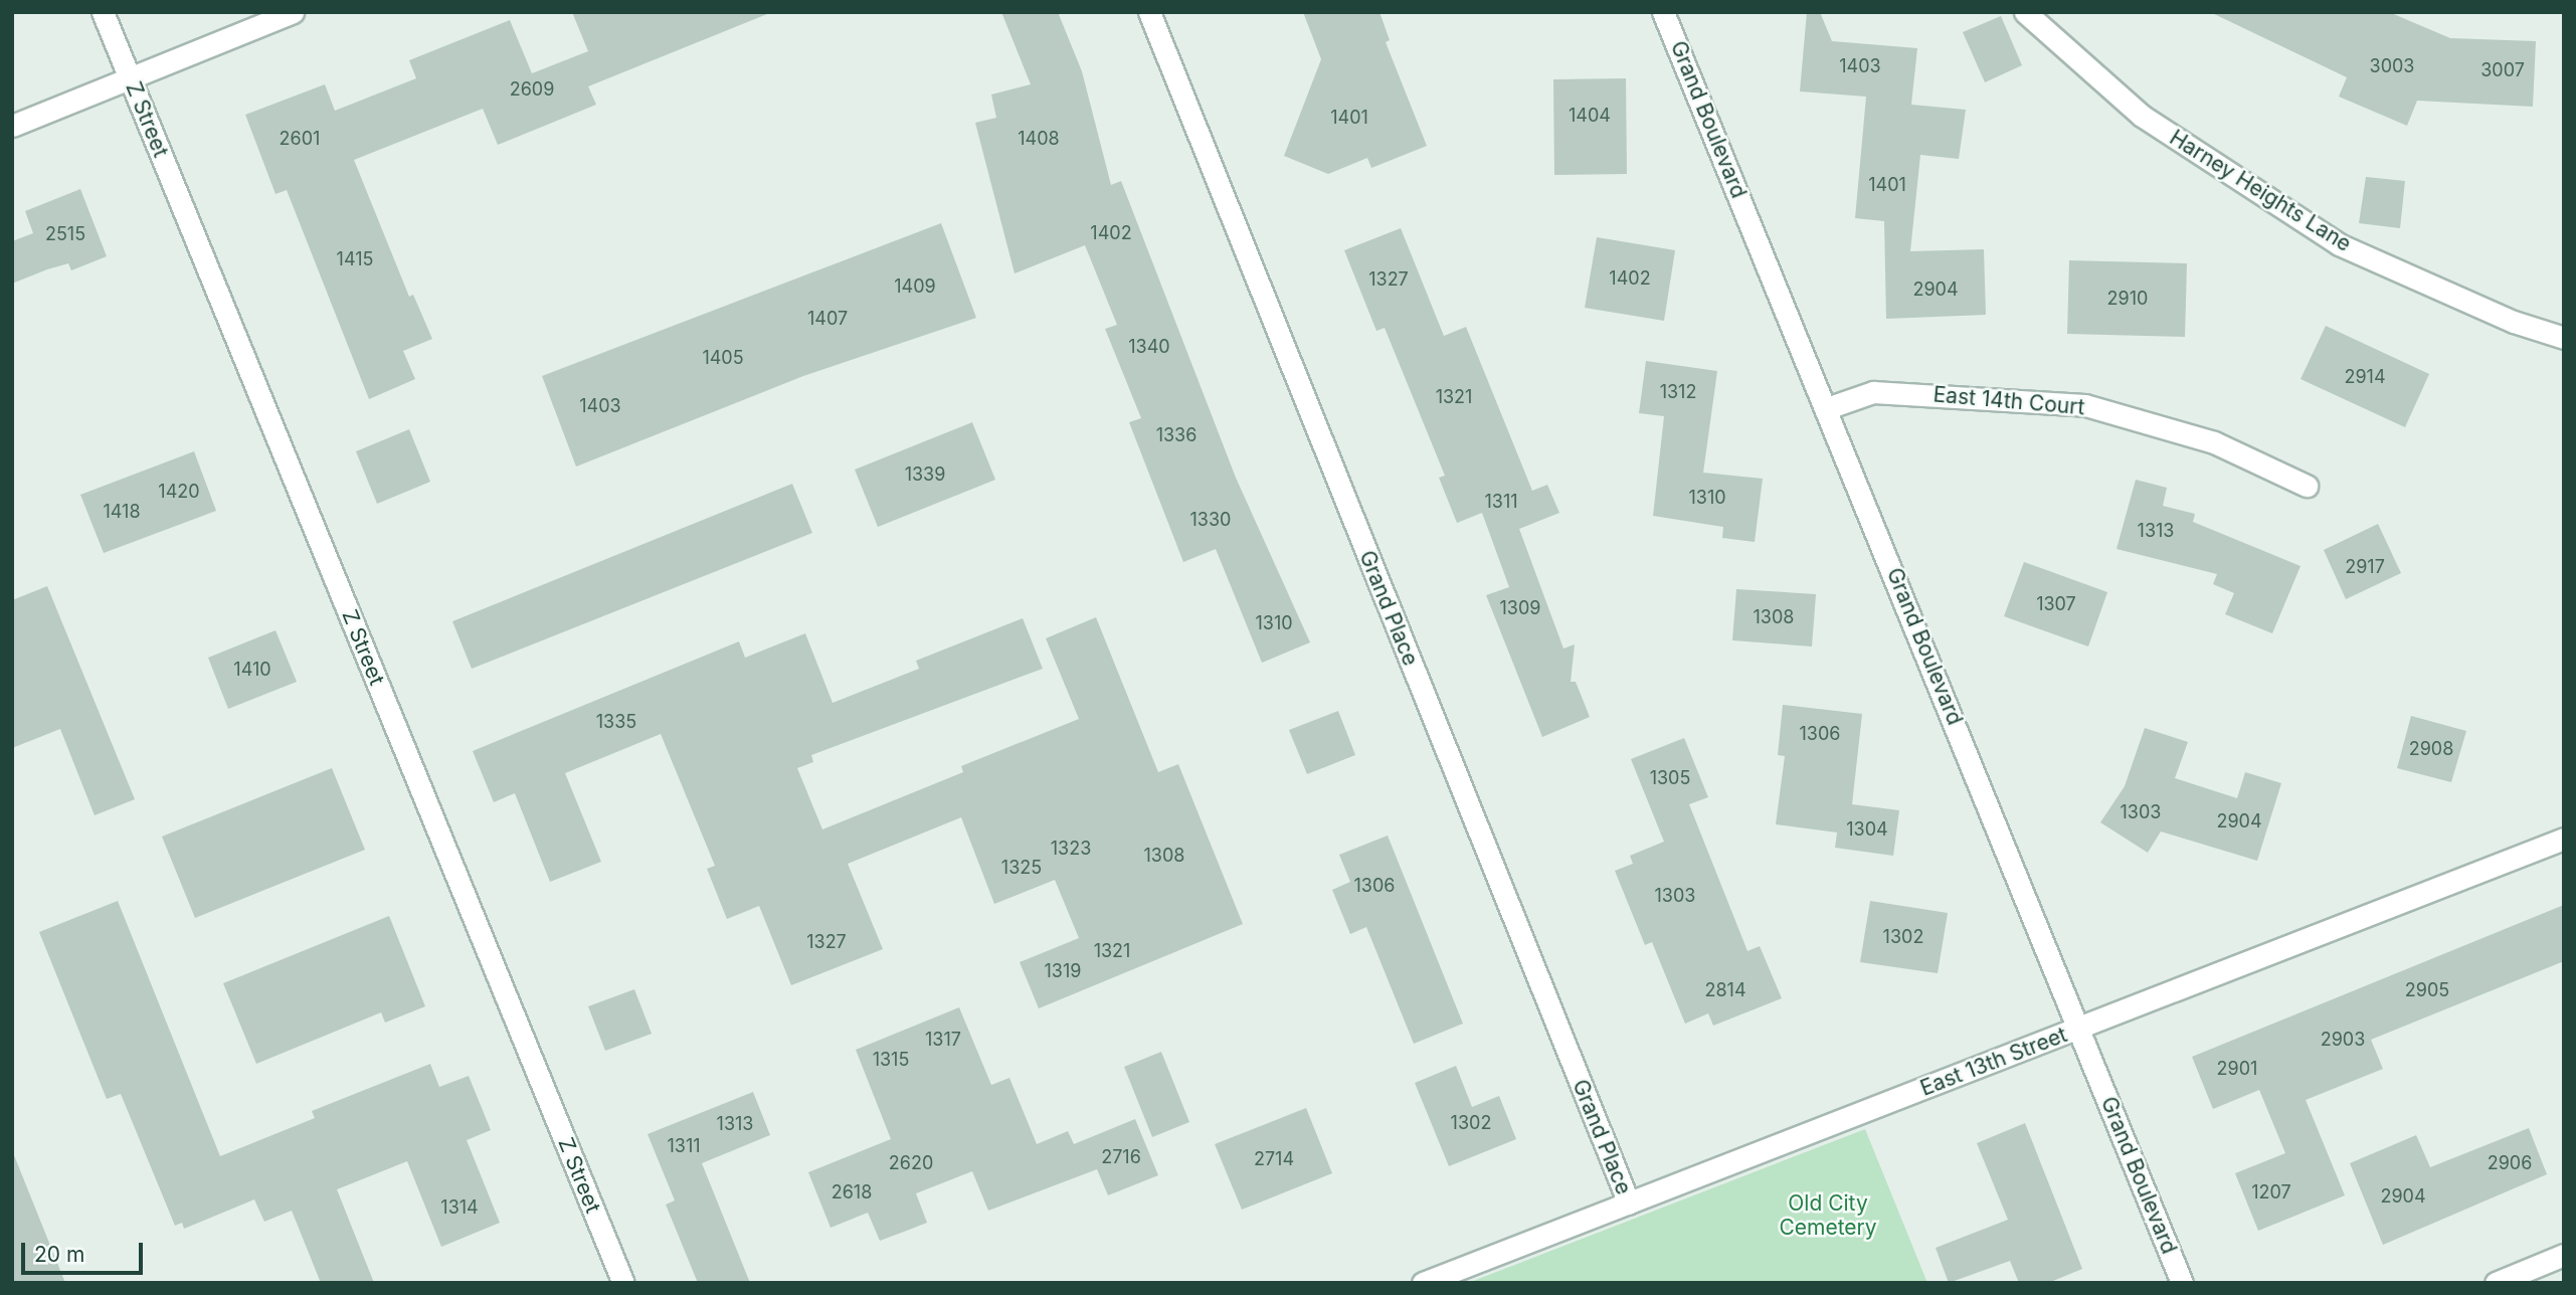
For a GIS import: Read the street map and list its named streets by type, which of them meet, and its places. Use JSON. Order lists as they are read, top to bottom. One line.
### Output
{"streets":{"street":["Z Street","Grand Boulevard","Harney Heights Lane","East 14th Court","Grand Place","East 13th Street"]},"crossings":[["Grand Boulevard","East 14th Court"],["Grand Boulevard","East 13th Street"],["Grand Place","East 13th Street"]],"parks":["Old City Cemetery"],"house_numbers":["1403","3003","3007","2609","1404","1401","2601","1408","1401","1402","2515","1415","1402","1327","1409","2904","2910","1407","1340","1405","2914","1312","1321","1403","1336","1339","1420","1310","1311","1418","1330","1313","2917","1307","1309","1308","1310","1410","1335","1306","2908","1305","1303","2904","1304","1323","1308","1325","1306","1303","1302","1327","1321","1319","2814","2905","1317","2903","1315","2901","1302","1313","1311","2716","2714","2620","2906","2618","1207","2904","1314"],"scale_bar":"20 m"}
